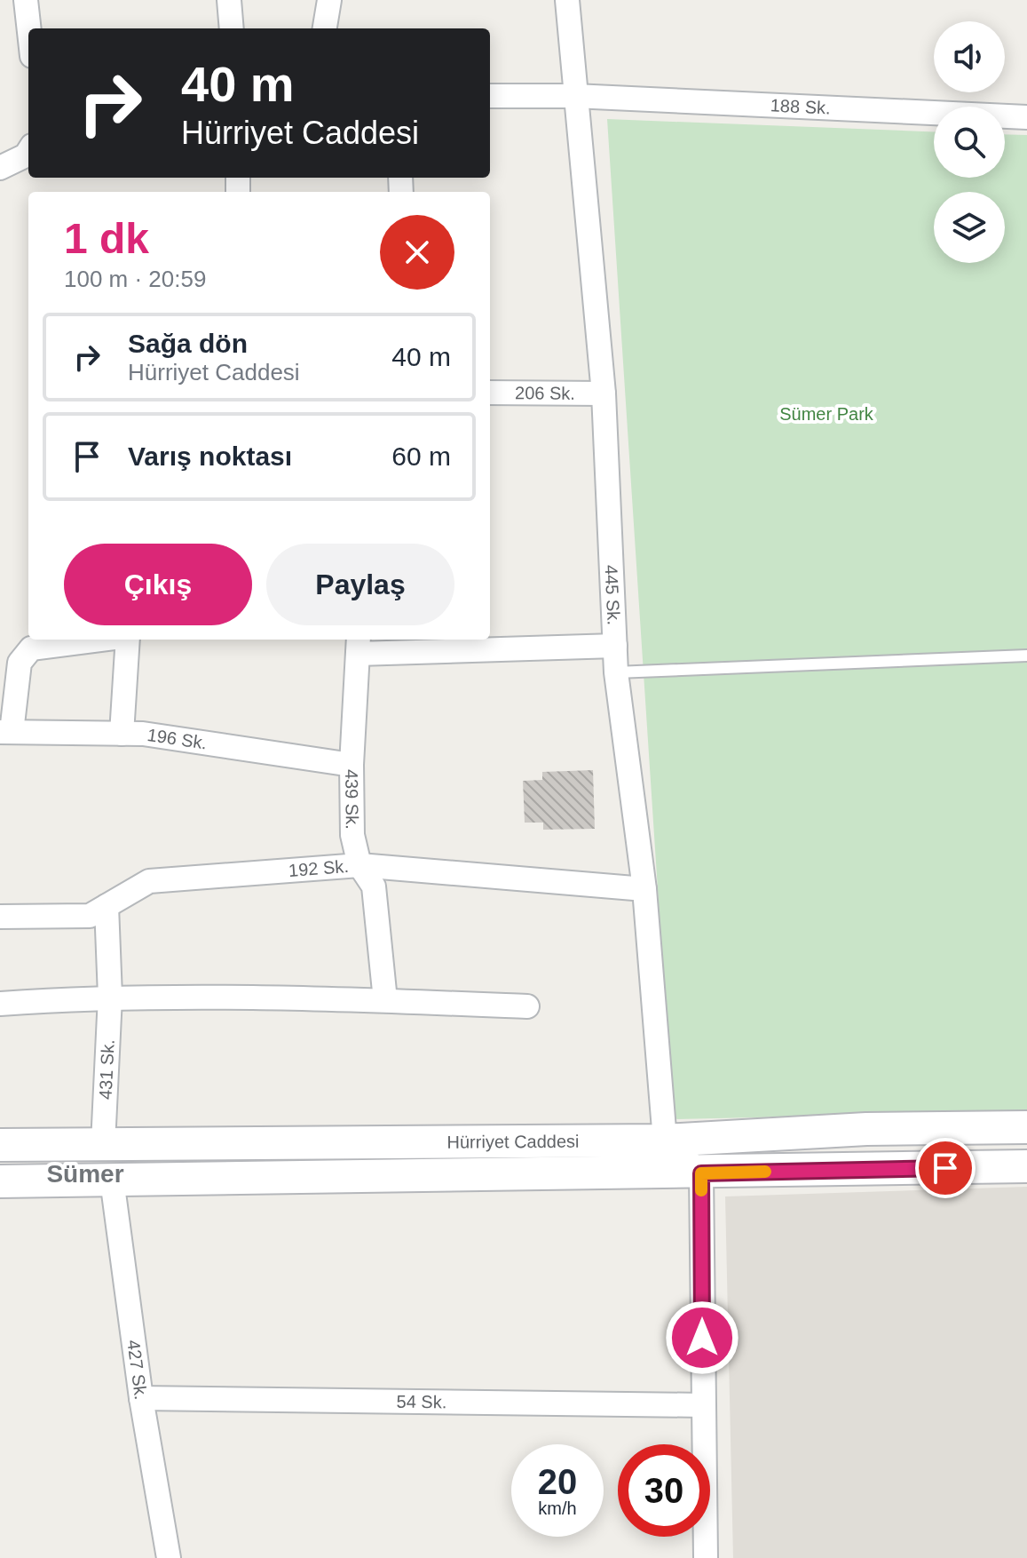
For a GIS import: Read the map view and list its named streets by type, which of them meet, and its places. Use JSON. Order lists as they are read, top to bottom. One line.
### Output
{"streets":{"main road":["Hürriyet Caddesi"],"street":["188 Sk.","206 Sk.","445 Sk.","196 Sk.","439 Sk.","192 Sk.","431 Sk.","427 Sk.","54 Sk."]},"crossings":[["188 Sk.","445 Sk."],["206 Sk.","445 Sk."],["445 Sk.","192 Sk."],["445 Sk.","Hürriyet Caddesi"],["196 Sk.","439 Sk."],["439 Sk.","192 Sk."],["192 Sk.","431 Sk."],["431 Sk.","Hürriyet Caddesi"],["Hürriyet Caddesi","427 Sk."],["427 Sk.","54 Sk."]],"districts":["Sümer"],"parks":["Sümer Park"],"page":{"turn":["40 m","Hürriyet Caddesi"],"heading":["1 dk","100 m · 20:59"],"list":[{"name":"Sağa dön","note":"Hürriyet Caddesi","value":"40 m"},{"name":"Varış noktası","value":"60 m"}],"buttons":["Çıkış","Paylaş"],"speed":"20 km/h","limit":"30"}}
